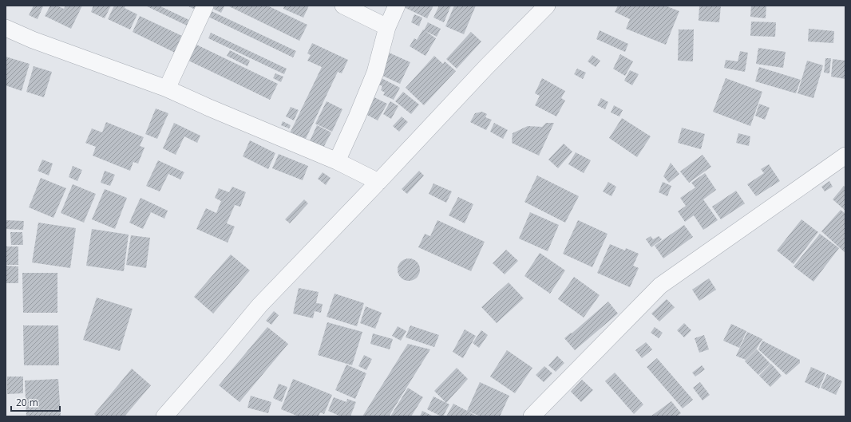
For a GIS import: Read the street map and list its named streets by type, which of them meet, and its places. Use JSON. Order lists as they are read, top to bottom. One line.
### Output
{"scale_bar":"20 m"}
